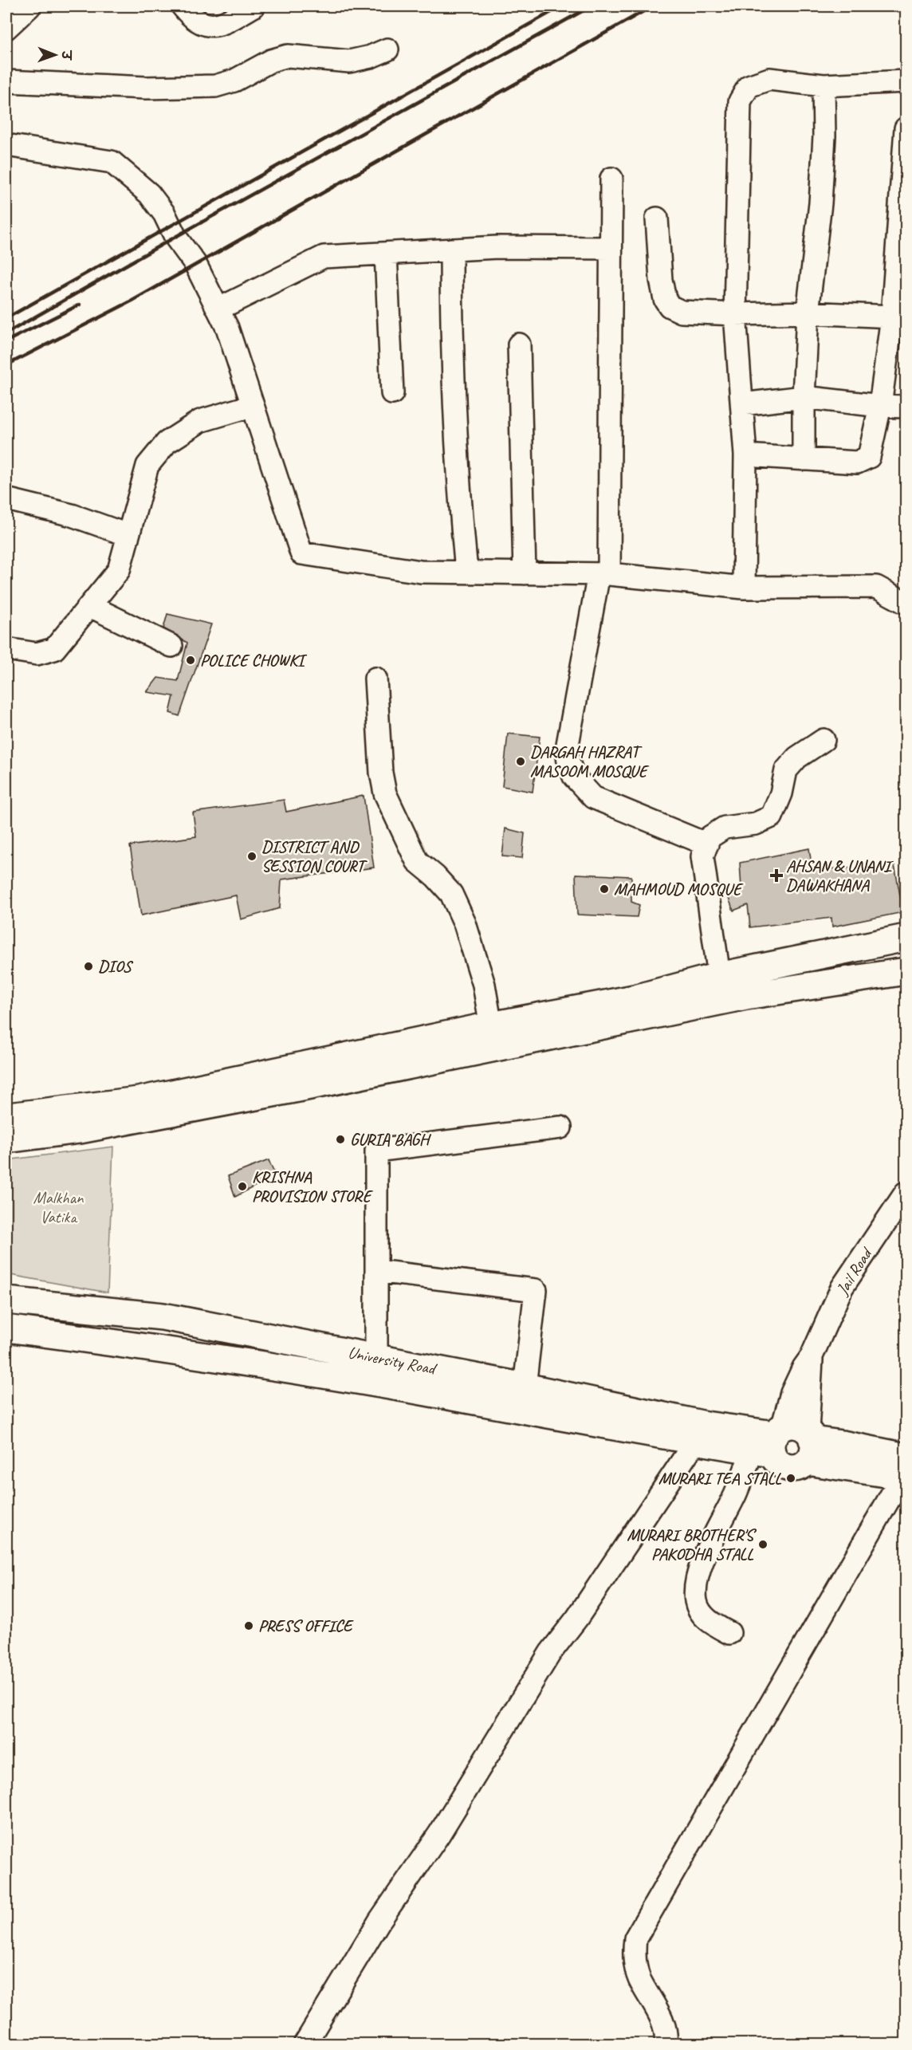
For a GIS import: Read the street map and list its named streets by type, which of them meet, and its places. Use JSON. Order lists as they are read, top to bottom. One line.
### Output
{"streets":{"main road":["University Road"],"street":["Jail Road"]},"crossings":[["Jail Road","University Road"]],"parks":["Malkhan Vatika"],"places":{"other":["POLICE CHOWKI","DARGAH HAZRAT MASOOM MOSQUE","DISTRICT AND SESSION COURT","MAHMOUD MOSQUE","DIOS","GURIA BAGH","KRISHNA PROVISION STORE","MURARI TEA STALL","MURARI BROTHER'S PAKODHA STALL","PRESS OFFICE"],"health":["AHSAN & UNANI DAWAKHANA"]},"north":"right"}
